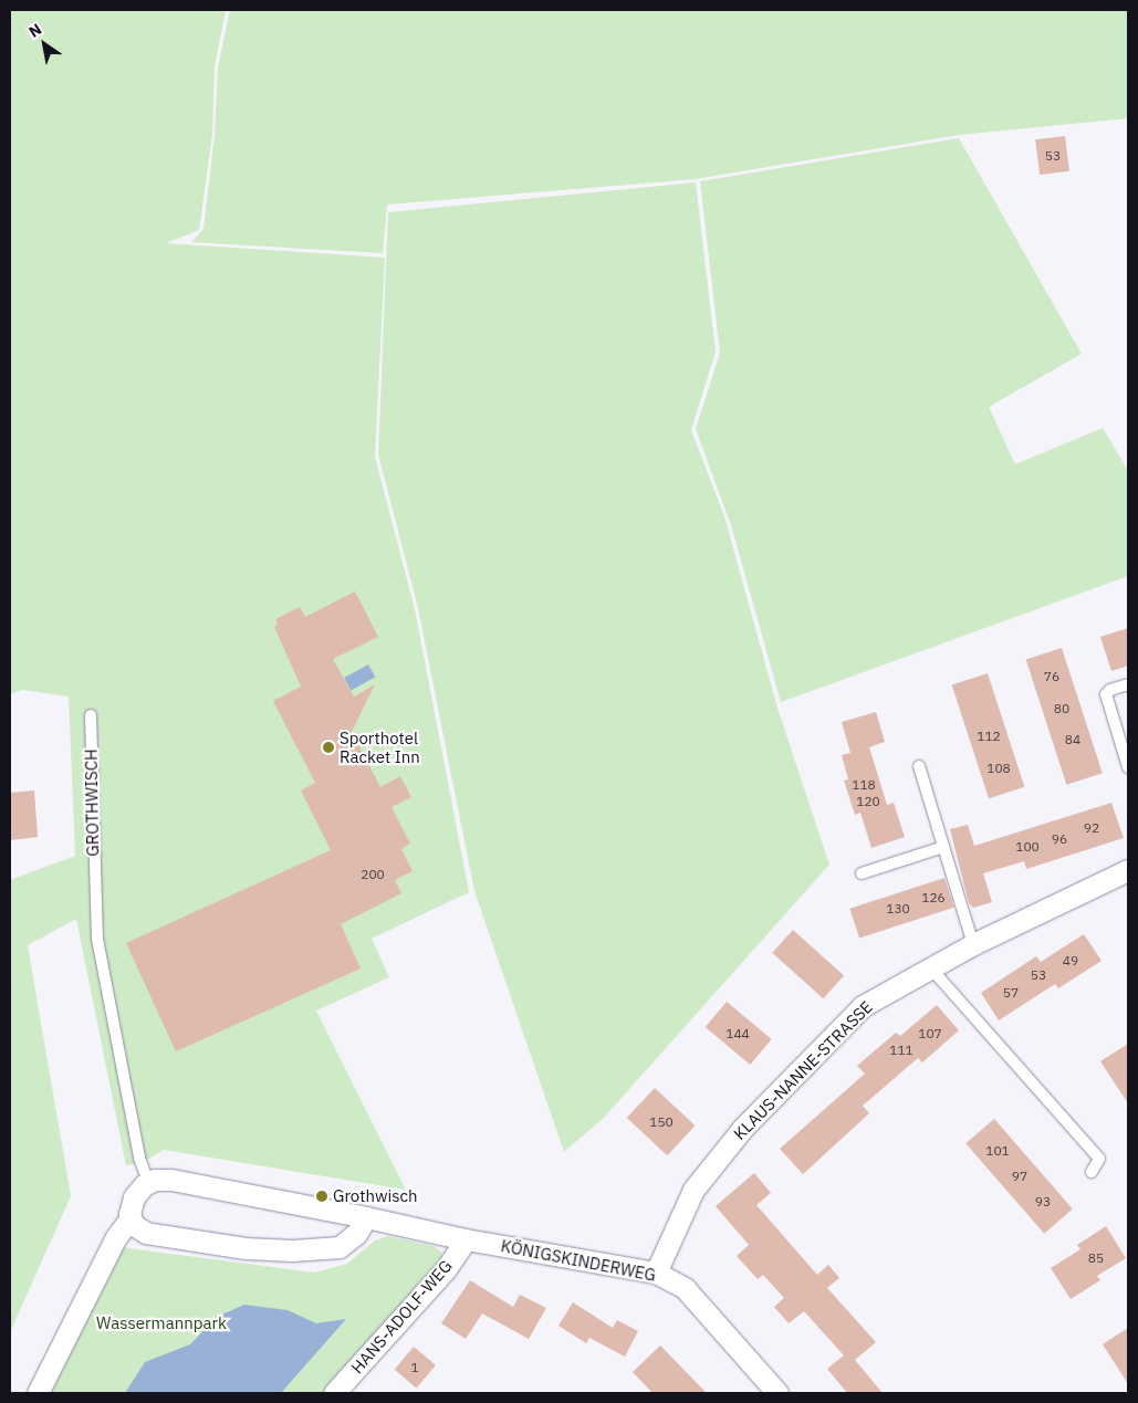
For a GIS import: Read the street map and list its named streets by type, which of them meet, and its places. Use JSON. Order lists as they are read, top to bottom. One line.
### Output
{"streets":{"street":["KLAUS-NANNE-STRASSE","KÖNIGSKINDERWEG","HANS-ADOLF-WEG"],"lane":["GROTHWISCH"]},"crossings":[["GROTHWISCH","KÖNIGSKINDERWEG"],["KLAUS-NANNE-STRASSE","KÖNIGSKINDERWEG"],["KÖNIGSKINDERWEG","HANS-ADOLF-WEG"]],"parks":["Wassermannpark"],"places":["Sporthotel Racket Inn","Grothwisch"],"house_numbers":["53","76","80","112","84","108","118","120","92","96","100","200","126","130","49","53","57","144","107","111","150","101","97","93","85","1"],"north":"top left"}
